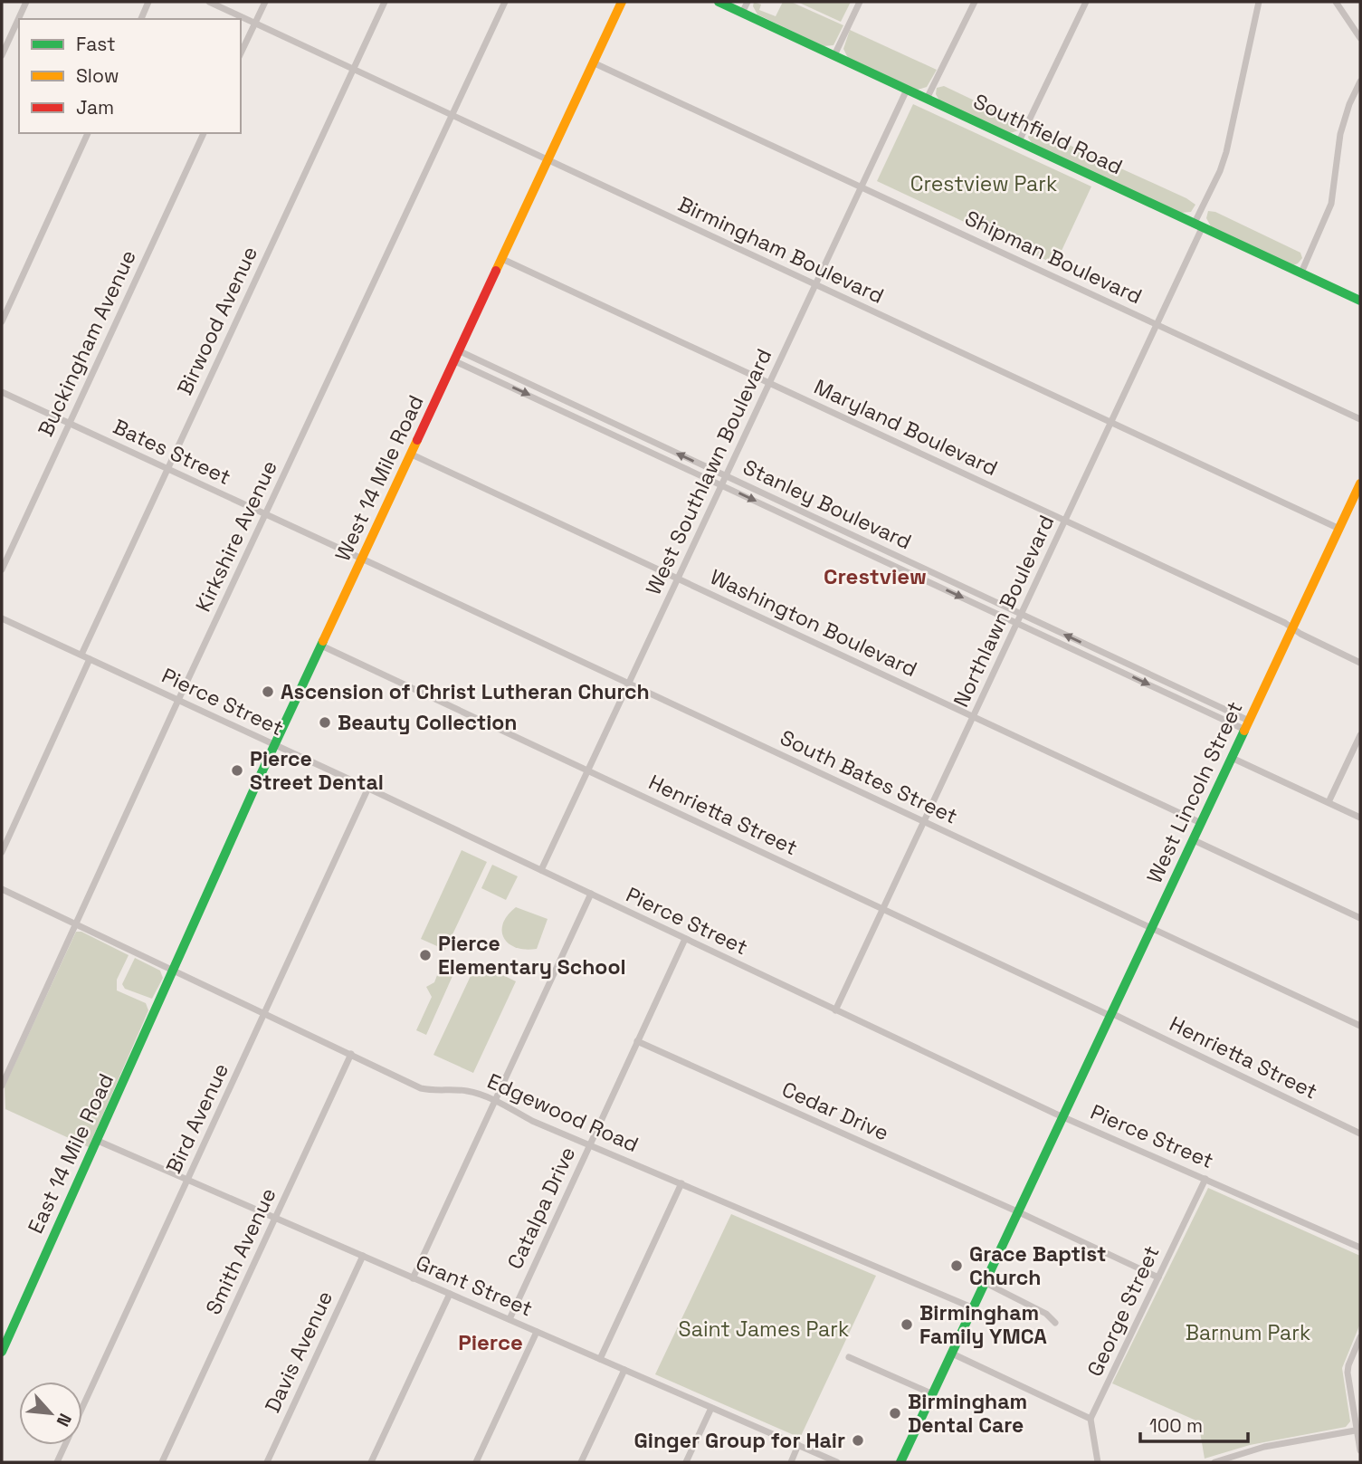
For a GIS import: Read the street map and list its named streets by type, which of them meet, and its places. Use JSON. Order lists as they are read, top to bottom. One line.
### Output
{"streets":{"main road":["Southfield Road","West 14 Mile Road","West Lincoln Street","East 14 Mile Road"],"street":["Birmingham Boulevard","Shipman Boulevard","Birwood Avenue","Buckingham Avenue","Maryland Boulevard","Bates Street","West Southlawn Boulevard","Stanley Boulevard","Kirkshire Avenue","Northlawn Boulevard","Washington Boulevard","Pierce Street","South Bates Street","Henrietta Street","Cedar Drive","Edgewood Road","Bird Avenue","Catalpa Drive","Smith Avenue","Grant Street","George Street","Davis Avenue"]},"crossings":[["Southfield Road","West Southlawn Boulevard"],["Southfield Road","Northlawn Boulevard"],["Birmingham Boulevard","Birwood Avenue"],["Birmingham Boulevard","West Southlawn Boulevard"],["Birmingham Boulevard","West 14 Mile Road"],["Birmingham Boulevard","Kirkshire Avenue"],["Birmingham Boulevard","Northlawn Boulevard"],["Birmingham Boulevard","West Lincoln Street"],["Shipman Boulevard","West Southlawn Boulevard"],["Shipman Boulevard","West 14 Mile Road"],["Shipman Boulevard","Northlawn Boulevard"],["Birwood Avenue","Bates Street"],["Birwood Avenue","Pierce Street"],["Buckingham Avenue","Bates Street"],["Maryland Boulevard","West Southlawn Boulevard"],["Maryland Boulevard","West 14 Mile Road"],["Maryland Boulevard","Northlawn Boulevard"],["Maryland Boulevard","West Lincoln Street"],["Bates Street","West 14 Mile Road"],["Bates Street","Kirkshire Avenue"],["Bates Street","South Bates Street"],["West Southlawn Boulevard","Stanley Boulevard"],["West Southlawn Boulevard","Washington Boulevard"],["West Southlawn Boulevard","Pierce Street"],["West Southlawn Boulevard","South Bates Street"],["West Southlawn Boulevard","Henrietta Street"],["West 14 Mile Road","Stanley Boulevard"],["West 14 Mile Road","Washington Boulevard"],["West 14 Mile Road","Pierce Street"],["West 14 Mile Road","South Bates Street"],["West 14 Mile Road","Henrietta Street"],["West 14 Mile Road","Edgewood Road"],["West 14 Mile Road","East 14 Mile Road"],["Stanley Boulevard","Northlawn Boulevard"],["Stanley Boulevard","West Lincoln Street"],["Kirkshire Avenue","Pierce Street"],["Kirkshire Avenue","Edgewood Road"],["Northlawn Boulevard","Washington Boulevard"],["Northlawn Boulevard","Pierce Street"],["Northlawn Boulevard","South Bates Street"],["Northlawn Boulevard","Henrietta Street"],["Washington Boulevard","West Lincoln Street"],["Pierce Street","West Lincoln Street"],["Pierce Street","Bird Avenue"],["Pierce Street","Catalpa Drive"],["Pierce Street","George Street"],["South Bates Street","West Lincoln Street"],["West Lincoln Street","Henrietta Street"],["West Lincoln Street","Cedar Drive"],["West Lincoln Street","Edgewood Road"],["Cedar Drive","Catalpa Drive"],["Cedar Drive","George Street"],["Edgewood Road","Bird Avenue"],["Edgewood Road","East 14 Mile Road"],["Edgewood Road","Catalpa Drive"],["Edgewood Road","Smith Avenue"],["Bird Avenue","Grant Street"],["East 14 Mile Road","Grant Street"],["Catalpa Drive","Grant Street"],["Smith Avenue","Grant Street"],["Grant Street","Davis Avenue"]],"districts":["Crestview","Pierce"],"parks":["Crestview Park","Saint James Park","Barnum Park"],"places":["Ascension of Christ Lutheran Church","Beauty Collection","Pierce Street Dental","Pierce Elementary School","Grace Baptist Church","Birmingham Family YMCA","Birmingham Dental Care","Ginger Group for Hair"],"legend":["Fast","Slow","Jam"],"scale_bar":"100 m","north":"bottom right"}
